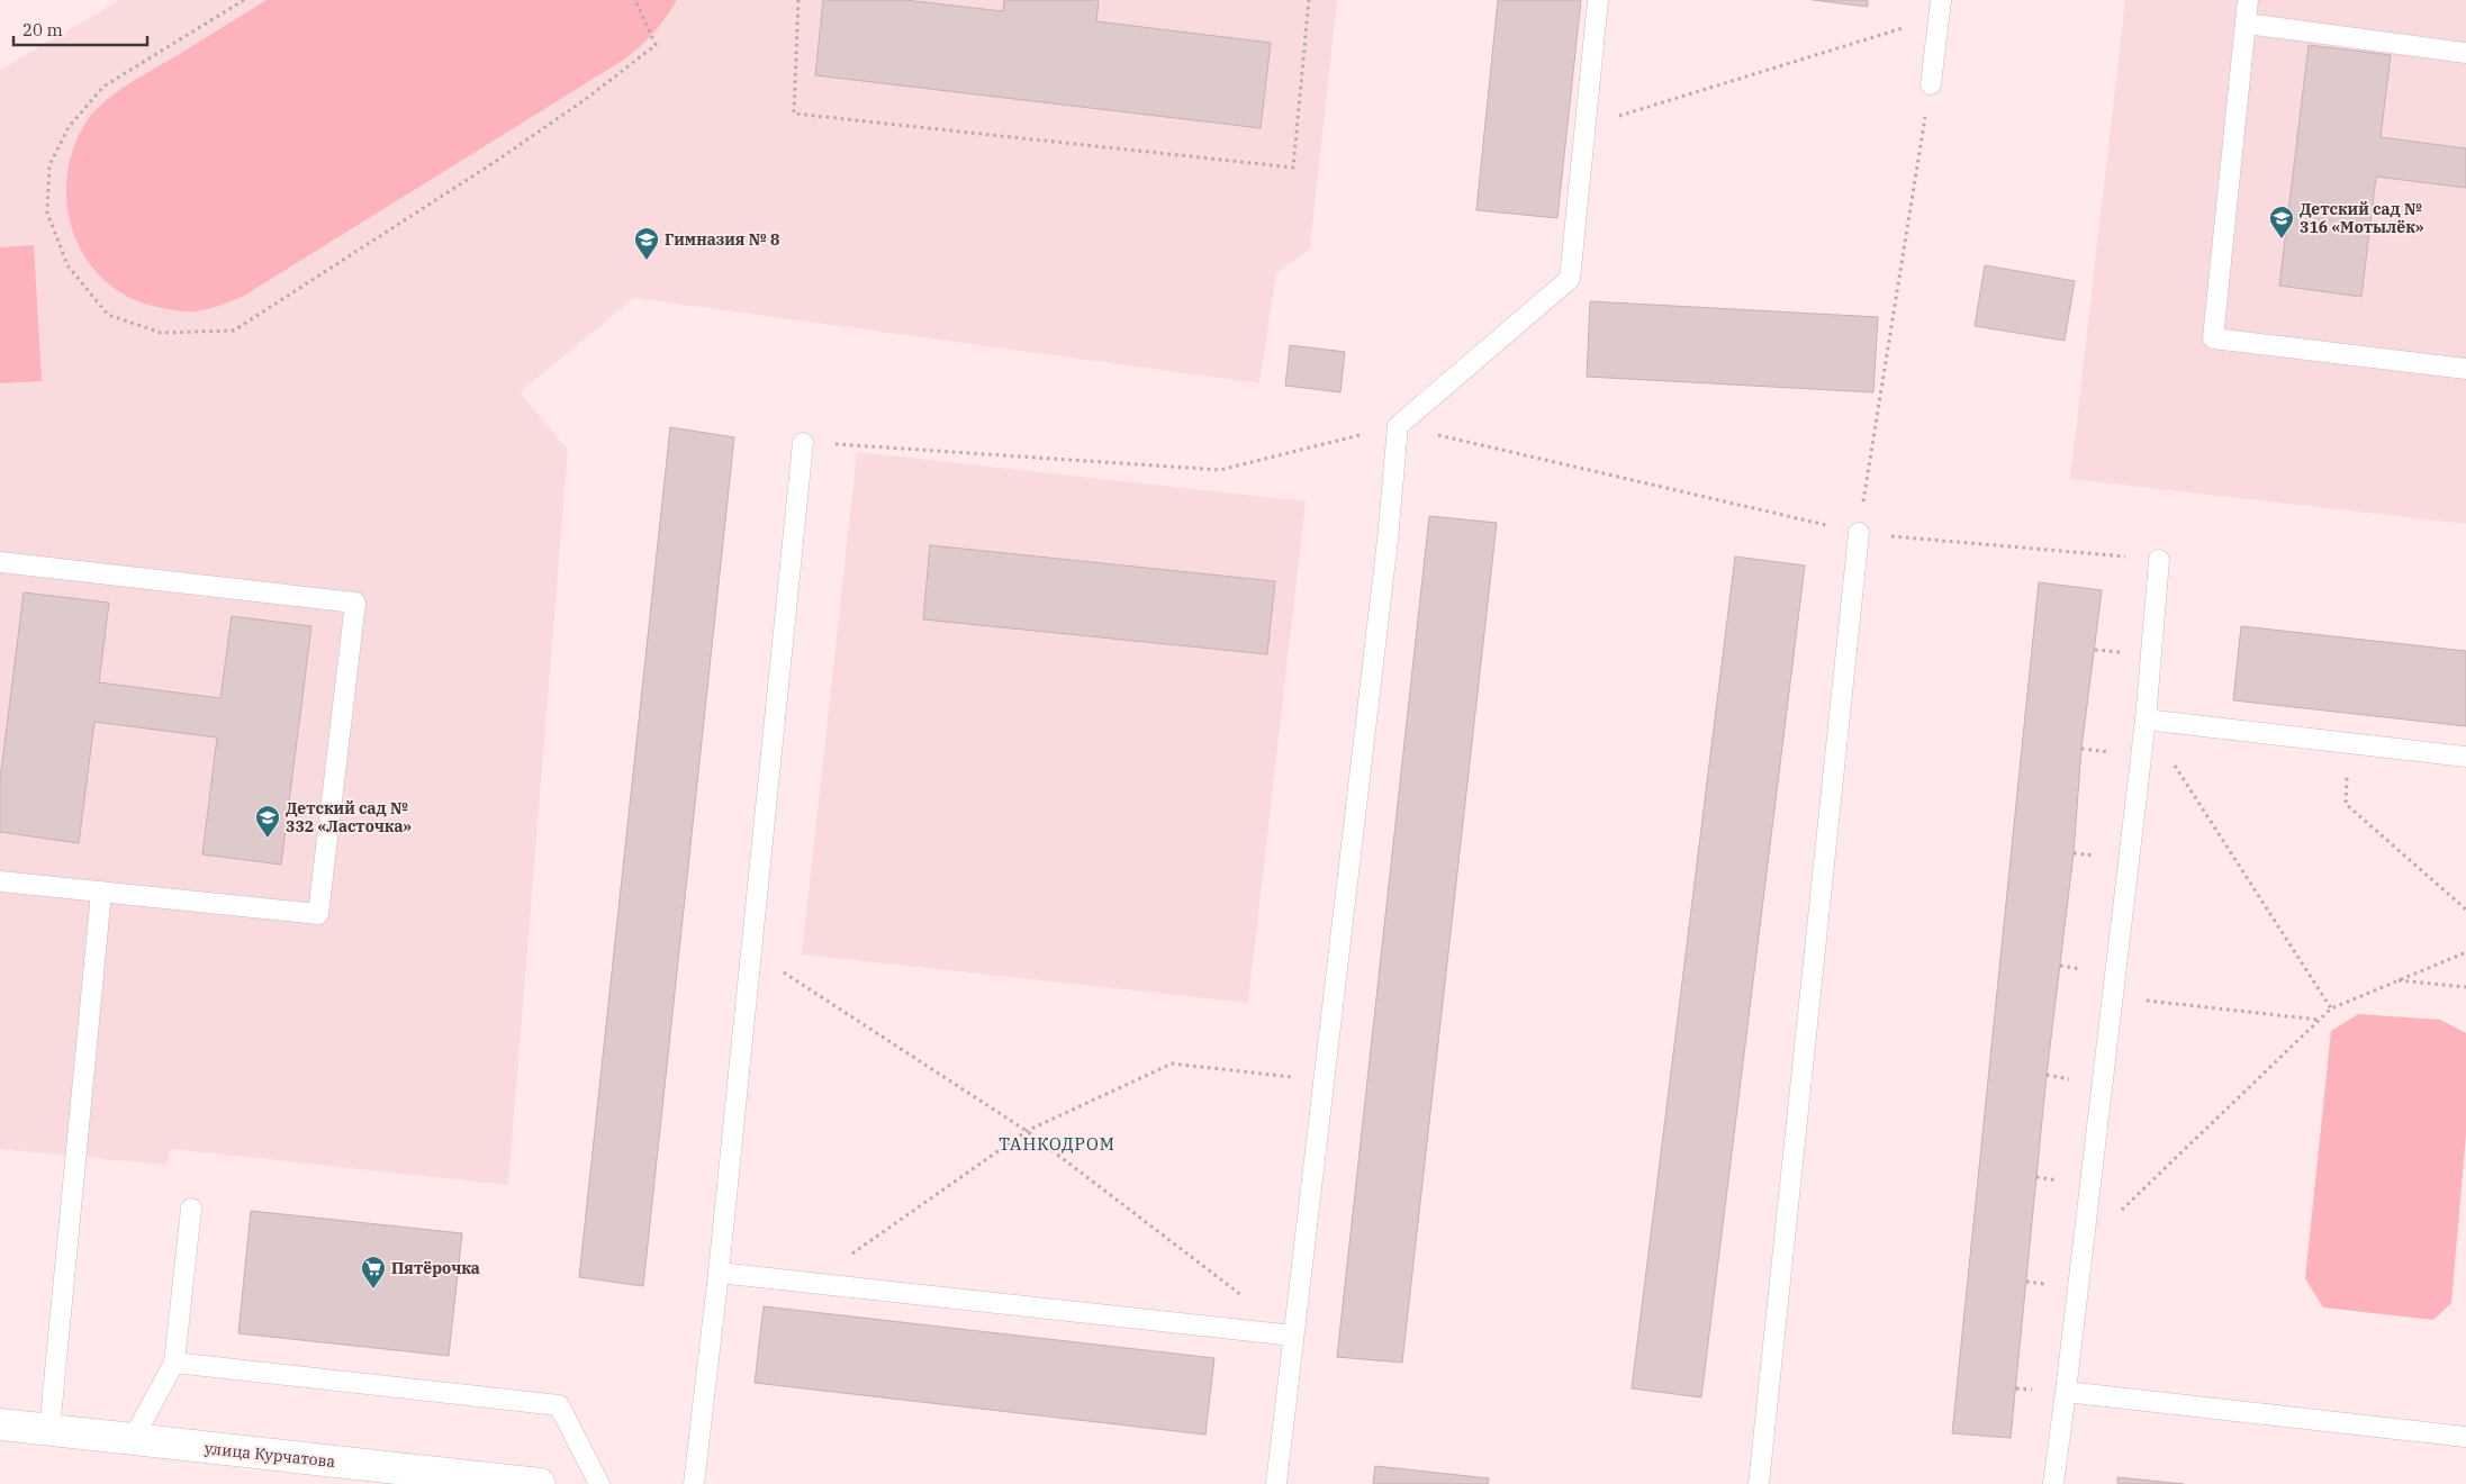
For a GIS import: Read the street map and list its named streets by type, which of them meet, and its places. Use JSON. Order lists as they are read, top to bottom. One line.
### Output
{"streets":{"street":["улица Курчатова"]},"districts":["ТАНКОДРОМ"],"places":{"school or university":["Детский сад № 316 «Мотылёк»","Гимназия № 8","Детский сад № 332 «Ласточка»"],"supermarket":["Пятёрочка"]},"scale_bar":"20 m"}
